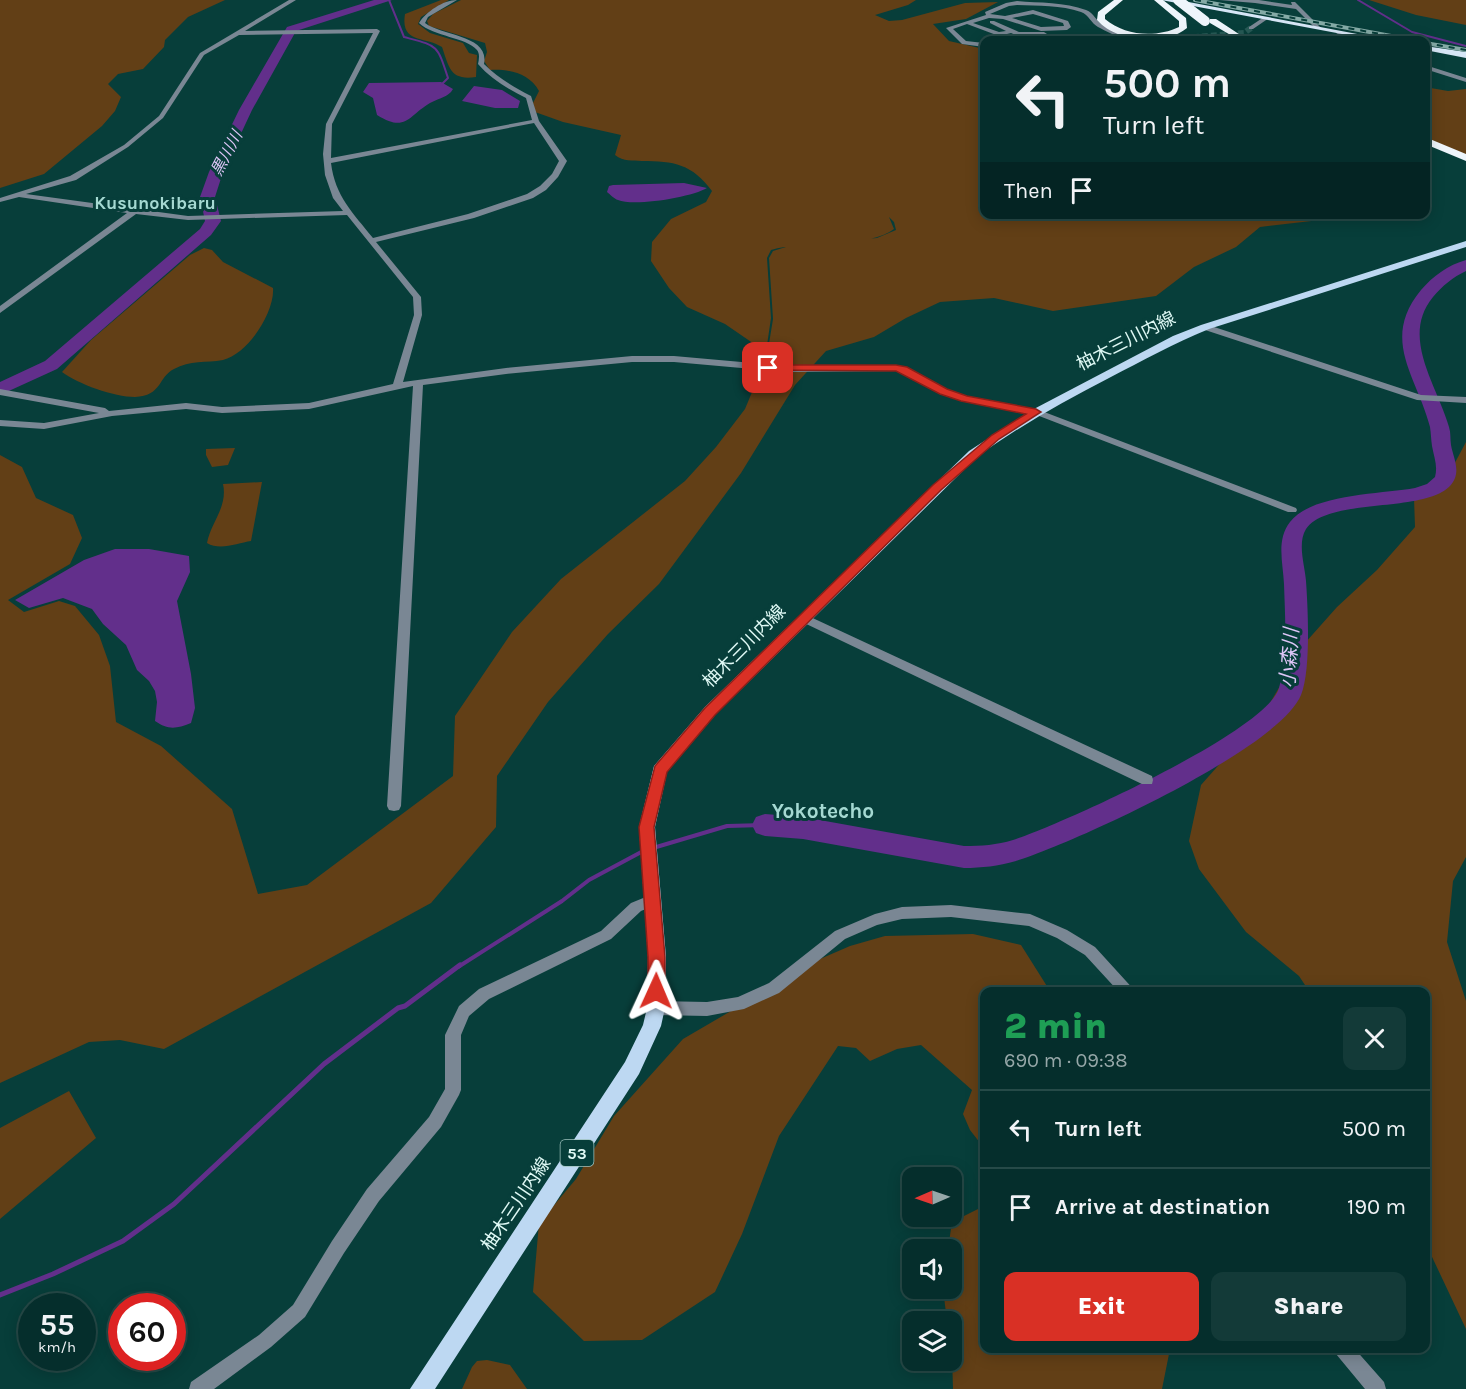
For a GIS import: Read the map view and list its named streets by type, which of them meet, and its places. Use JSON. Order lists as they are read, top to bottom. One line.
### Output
{"streets":{"main road":["柚木三川内線","53"]},"districts":["Kusunokibaru","Yokotecho"],"water":["黒川川","小森川"],"north":"left","page":{"turn":["500 m","Turn left"],"then":"Then","heading":["2 min","690 m · 09:38"],"list":[{"name":"Turn left","value":"500 m"},{"name":"Arrive at destination","value":"190 m"}],"buttons":["Exit","Share"],"speed":"55 km/h","limit":"60"}}
